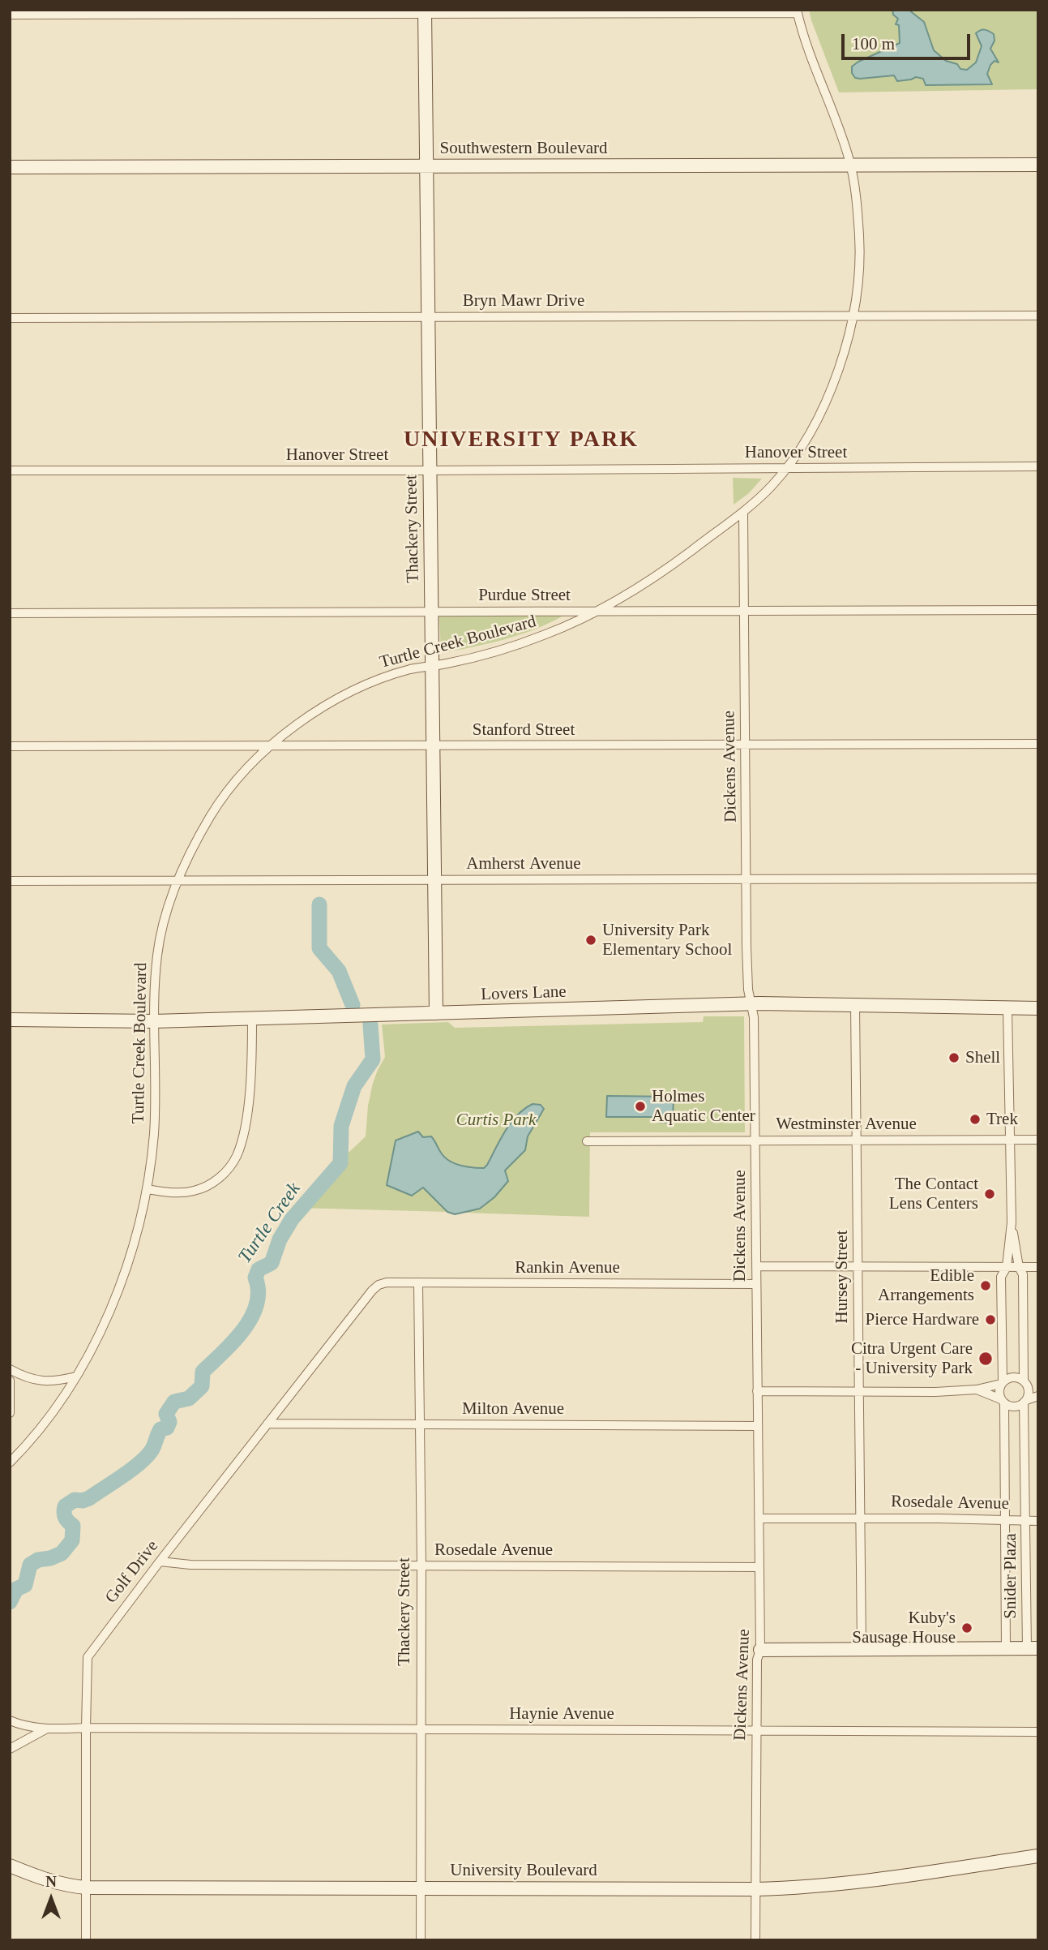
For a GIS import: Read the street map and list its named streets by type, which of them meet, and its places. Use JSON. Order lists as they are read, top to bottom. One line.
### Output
{"streets":{"street":["Southwestern Boulevard","Bryn Mawr Drive","Hanover Street","Thackery Street","Purdue Street","Turtle Creek Boulevard","Stanford Street","Dickens Avenue","Amherst Avenue","Lovers Lane","Westminster Avenue","Rankin Avenue","Hursey Street","Milton Avenue","Rosedale Avenue","Golf Drive","Snider Plaza","Haynie Avenue","University Boulevard"]},"crossings":[["Southwestern Boulevard","Thackery Street"],["Southwestern Boulevard","Turtle Creek Boulevard"],["Bryn Mawr Drive","Thackery Street"],["Bryn Mawr Drive","Turtle Creek Boulevard"],["Hanover Street","Thackery Street"],["Hanover Street","Turtle Creek Boulevard"],["Thackery Street","Purdue Street"],["Thackery Street","Turtle Creek Boulevard"],["Thackery Street","Stanford Street"],["Thackery Street","Amherst Avenue"],["Thackery Street","Lovers Lane"],["Thackery Street","Rankin Avenue"],["Thackery Street","Milton Avenue"],["Thackery Street","Rosedale Avenue"],["Thackery Street","Haynie Avenue"],["Thackery Street","University Boulevard"],["Purdue Street","Turtle Creek Boulevard"],["Purdue Street","Dickens Avenue"],["Turtle Creek Boulevard","Stanford Street"],["Turtle Creek Boulevard","Dickens Avenue"],["Turtle Creek Boulevard","Amherst Avenue"],["Turtle Creek Boulevard","Lovers Lane"],["Stanford Street","Dickens Avenue"],["Dickens Avenue","Amherst Avenue"],["Dickens Avenue","Lovers Lane"],["Dickens Avenue","Westminster Avenue"],["Dickens Avenue","Rankin Avenue"],["Dickens Avenue","Milton Avenue"],["Dickens Avenue","Rosedale Avenue"],["Dickens Avenue","Haynie Avenue"],["Dickens Avenue","University Boulevard"],["Lovers Lane","Hursey Street"],["Westminster Avenue","Hursey Street"],["Rankin Avenue","Golf Drive"],["Hursey Street","Rosedale Avenue"],["Milton Avenue","Golf Drive"],["Rosedale Avenue","Golf Drive"],["Rosedale Avenue","Snider Plaza"],["Golf Drive","Haynie Avenue"],["Golf Drive","University Boulevard"]],"districts":["UNIVERSITY PARK"],"water":["Turtle Creek"],"parks":["Curtis Park"],"places":["University Park Elementary School","Shell","Holmes Aquatic Center","Trek","The Contact Lens Centers","Edible Arrangements","Pierce Hardware","Citra Urgent Care - University Park","Kuby's Sausage House"],"scale_bar":"100 m","north":"top"}
